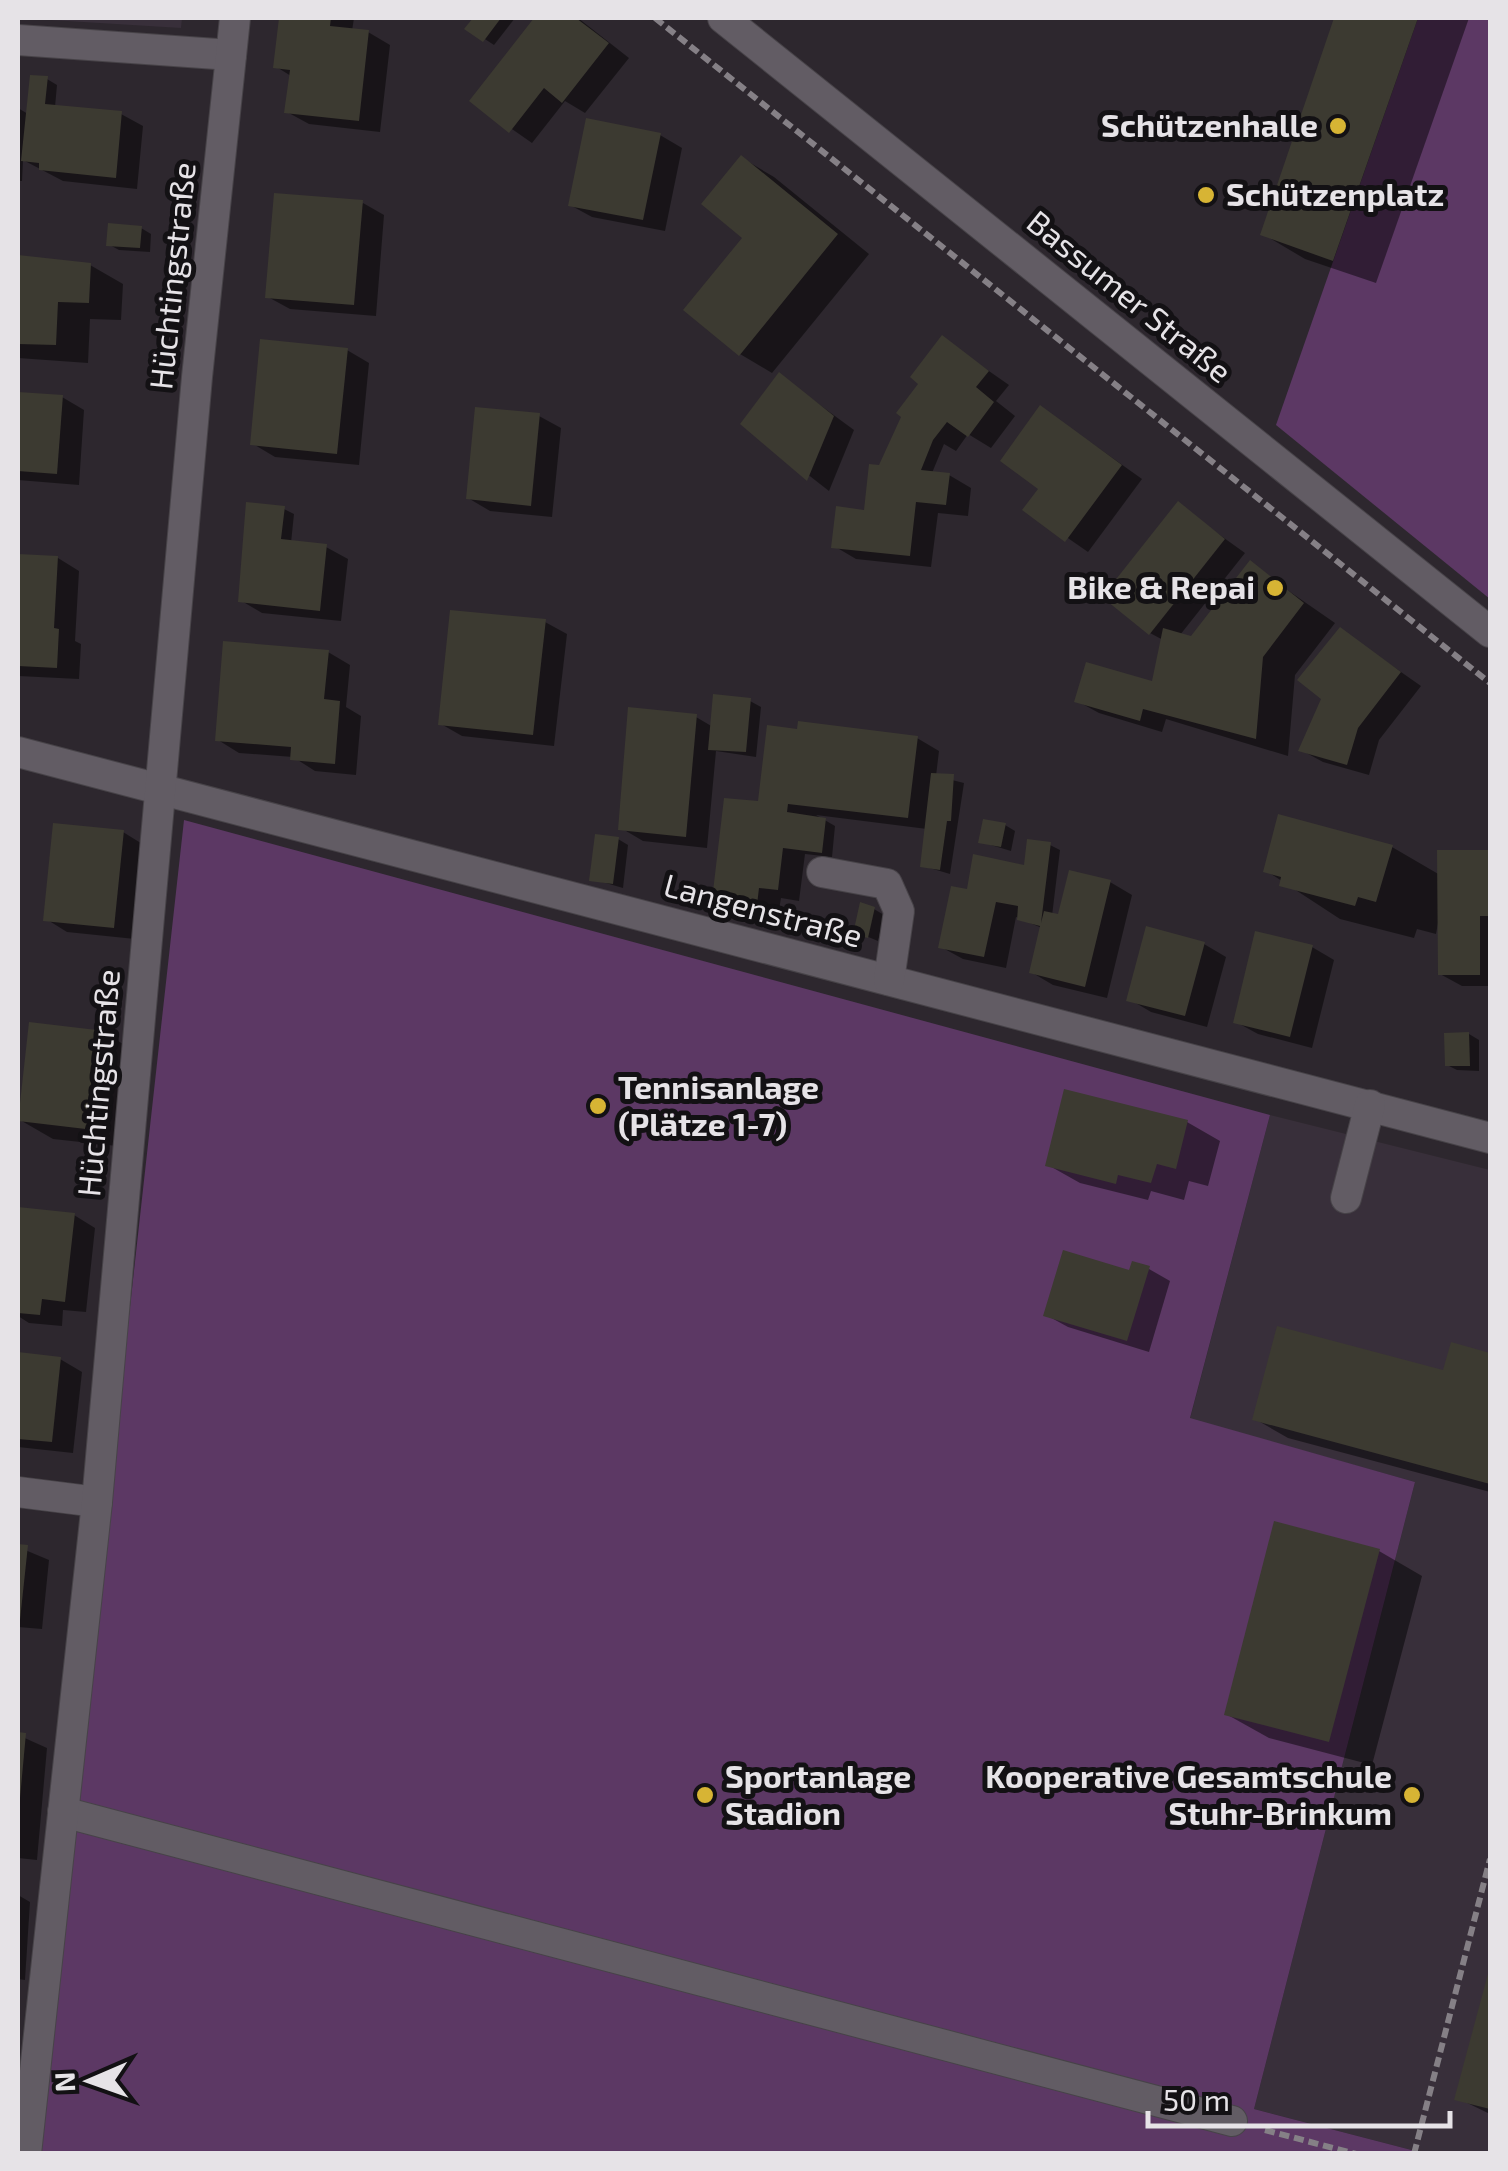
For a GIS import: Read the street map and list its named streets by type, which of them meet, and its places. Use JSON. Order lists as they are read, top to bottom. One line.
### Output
{"streets":{"street":["Hüchtingstraße","Bassumer Straße","Langenstraße"]},"crossings":[["Hüchtingstraße","Langenstraße"]],"places":["Schützenhalle","Schützenplatz","Bike & Repai","Tennisanlage (Plätze 1-7)","Sportanlage Stadion","Kooperative Gesamtschule Stuhr-Brinkum"],"scale_bar":"50 m","north":"left"}
